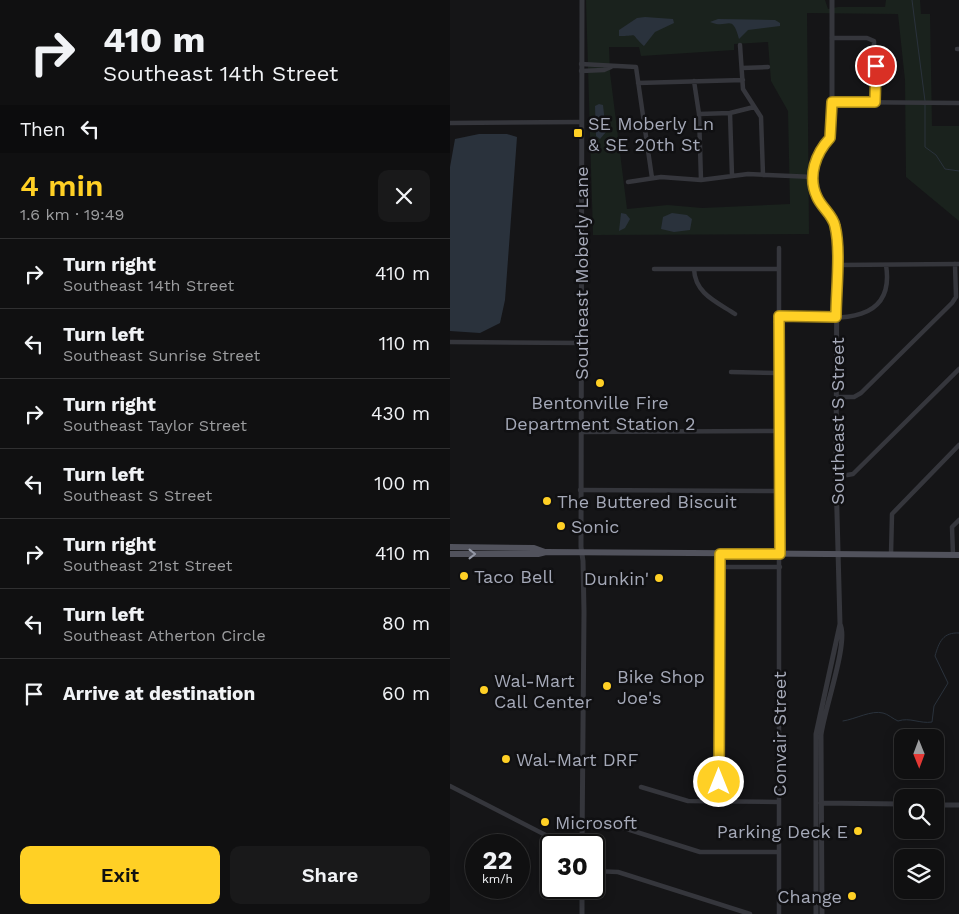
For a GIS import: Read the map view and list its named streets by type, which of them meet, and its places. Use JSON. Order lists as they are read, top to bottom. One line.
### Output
{"streets":{"street":["Southeast Moberly Lane","Southeast S Street","Convair Street"]},"places":{"transit":["SE Moberly Ln & SE 20th St"],"other":["Bentonville Fire Department Station 2","The Buttered Biscuit","Sonic","Taco Bell","Dunkin'","Bike Shop Joe's","Wal-Mart Call Center","Wal-Mart DRF","Microsoft","Parking Deck E","Change"]},"north":"bottom","page":{"turn":["410 m","Southeast 14th Street"],"then":"Then","heading":["4 min","1.6 km · 19:49"],"list":[{"name":"Turn right","note":"Southeast 14th Street","value":"410 m"},{"name":"Turn left","note":"Southeast Sunrise Street","value":"110 m"},{"name":"Turn right","note":"Southeast Taylor Street","value":"430 m"},{"name":"Turn left","note":"Southeast S Street","value":"100 m"},{"name":"Turn right","note":"Southeast 21st Street","value":"410 m"},{"name":"Turn left","note":"Southeast Atherton Circle","value":"80 m"},{"name":"Arrive at destination","value":"60 m"}],"speed":"22 km/h","limit":"30","buttons":["Exit","Share"]}}
